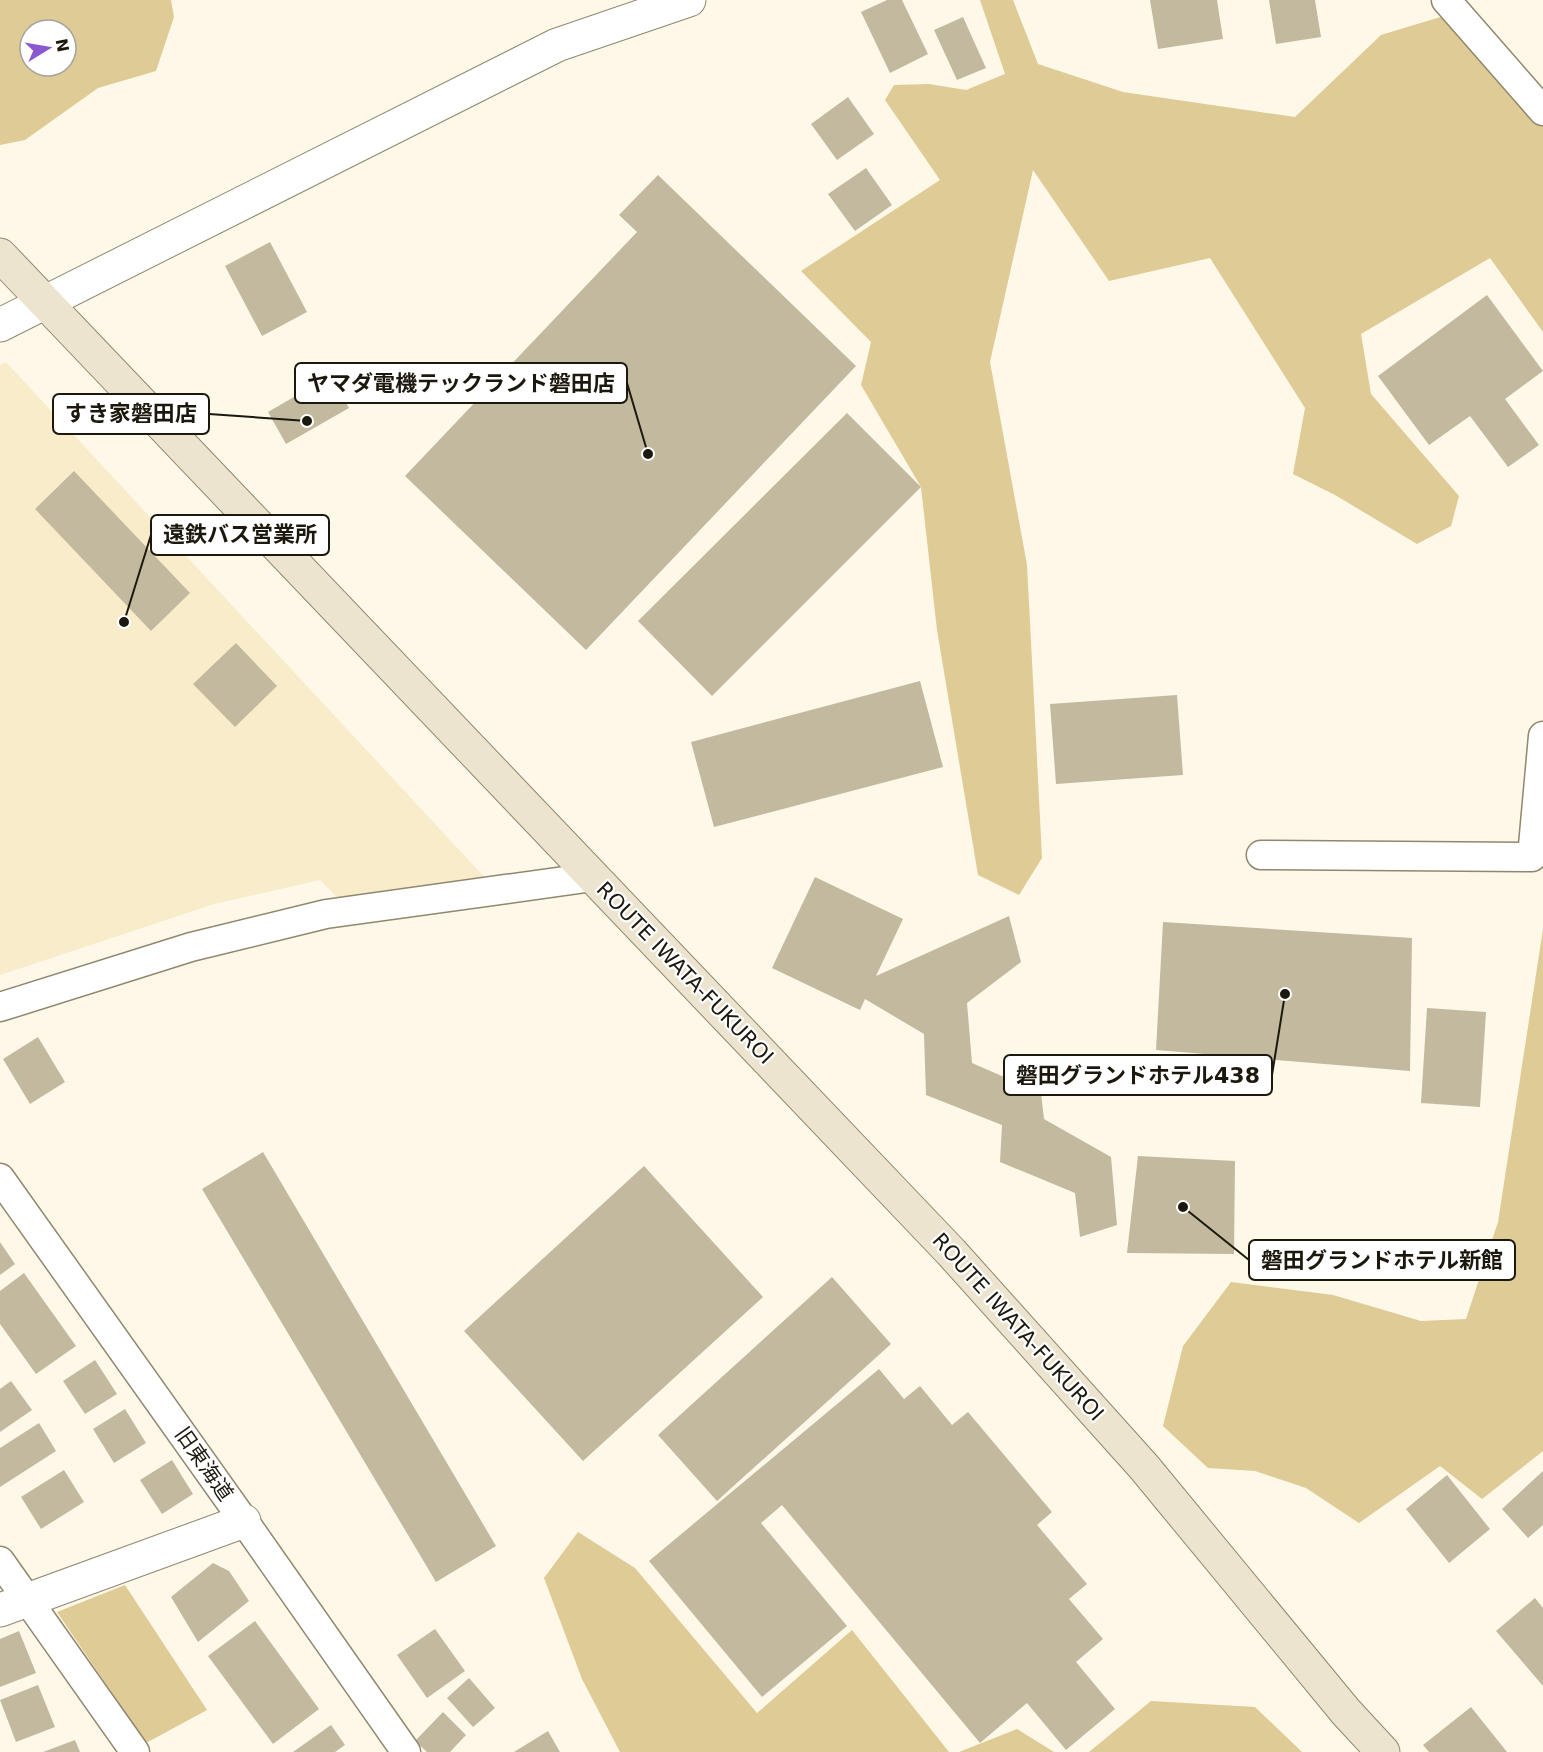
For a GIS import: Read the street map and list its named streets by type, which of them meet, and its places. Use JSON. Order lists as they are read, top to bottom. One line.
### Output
{"streets":{"main road":["ROUTE IWATA-FUKUROI"],"street":["旧東海道"]},"places":["すき家磐田店","ヤマダ電機テックランド磐田店","遠鉄バス営業所","磐田グランドホテル438","磐田グランドホテル新館"],"north":"right"}
